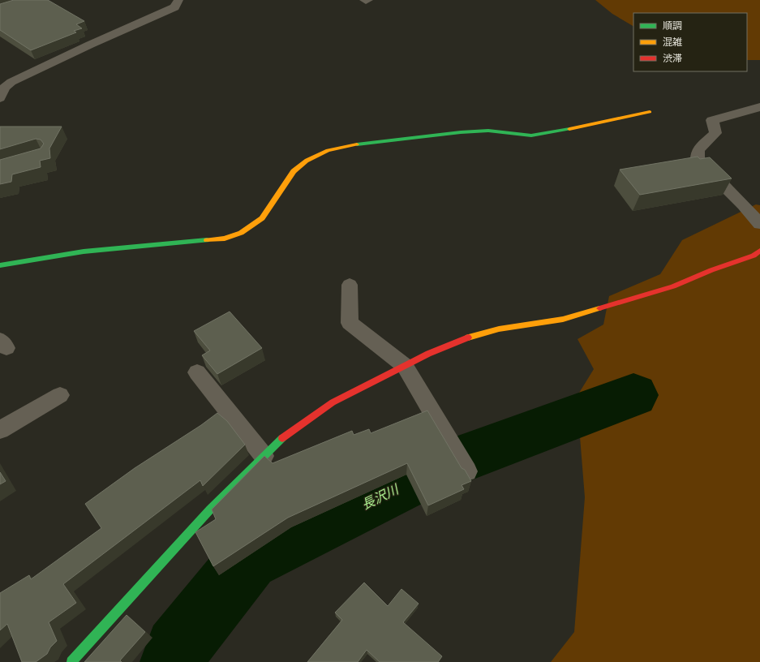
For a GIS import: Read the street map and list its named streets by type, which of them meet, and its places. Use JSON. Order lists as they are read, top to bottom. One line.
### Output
{"water":["長沢川"],"legend":["順調","混雑","渋滞"]}
